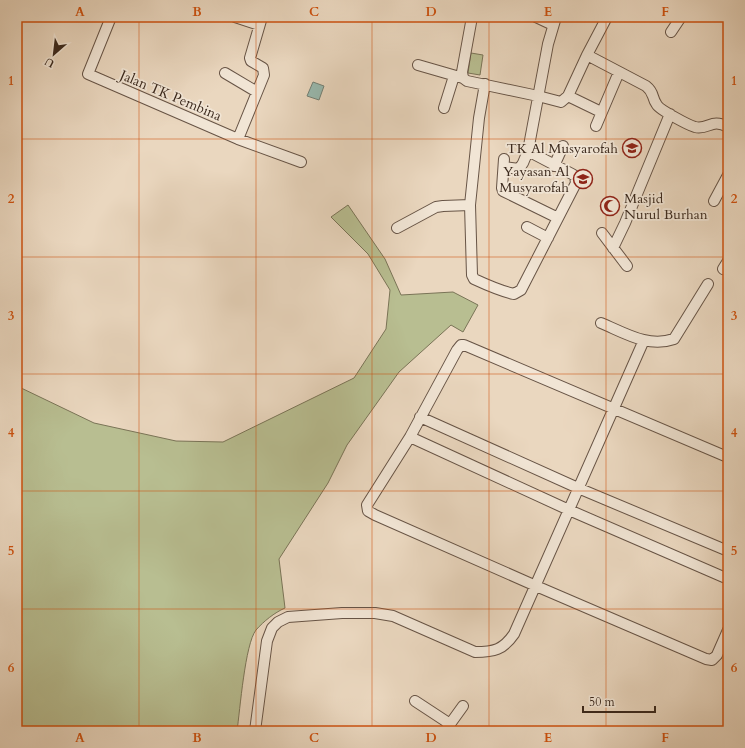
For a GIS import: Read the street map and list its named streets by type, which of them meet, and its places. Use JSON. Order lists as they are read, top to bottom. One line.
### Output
{"streets":{"street":["Jalan TK Pembina"]},"places":{"school or university":["TK Al Musyarofah","Yayasan Al Musyarofah"],"mosque":["Masjid Nurul Burhan"]},"scale_bar":"50 m","north":"bottom left","grid":{"columns":["A","B","C","D","E","F"],"rows":["1","2","3","4","5","6"]}}
